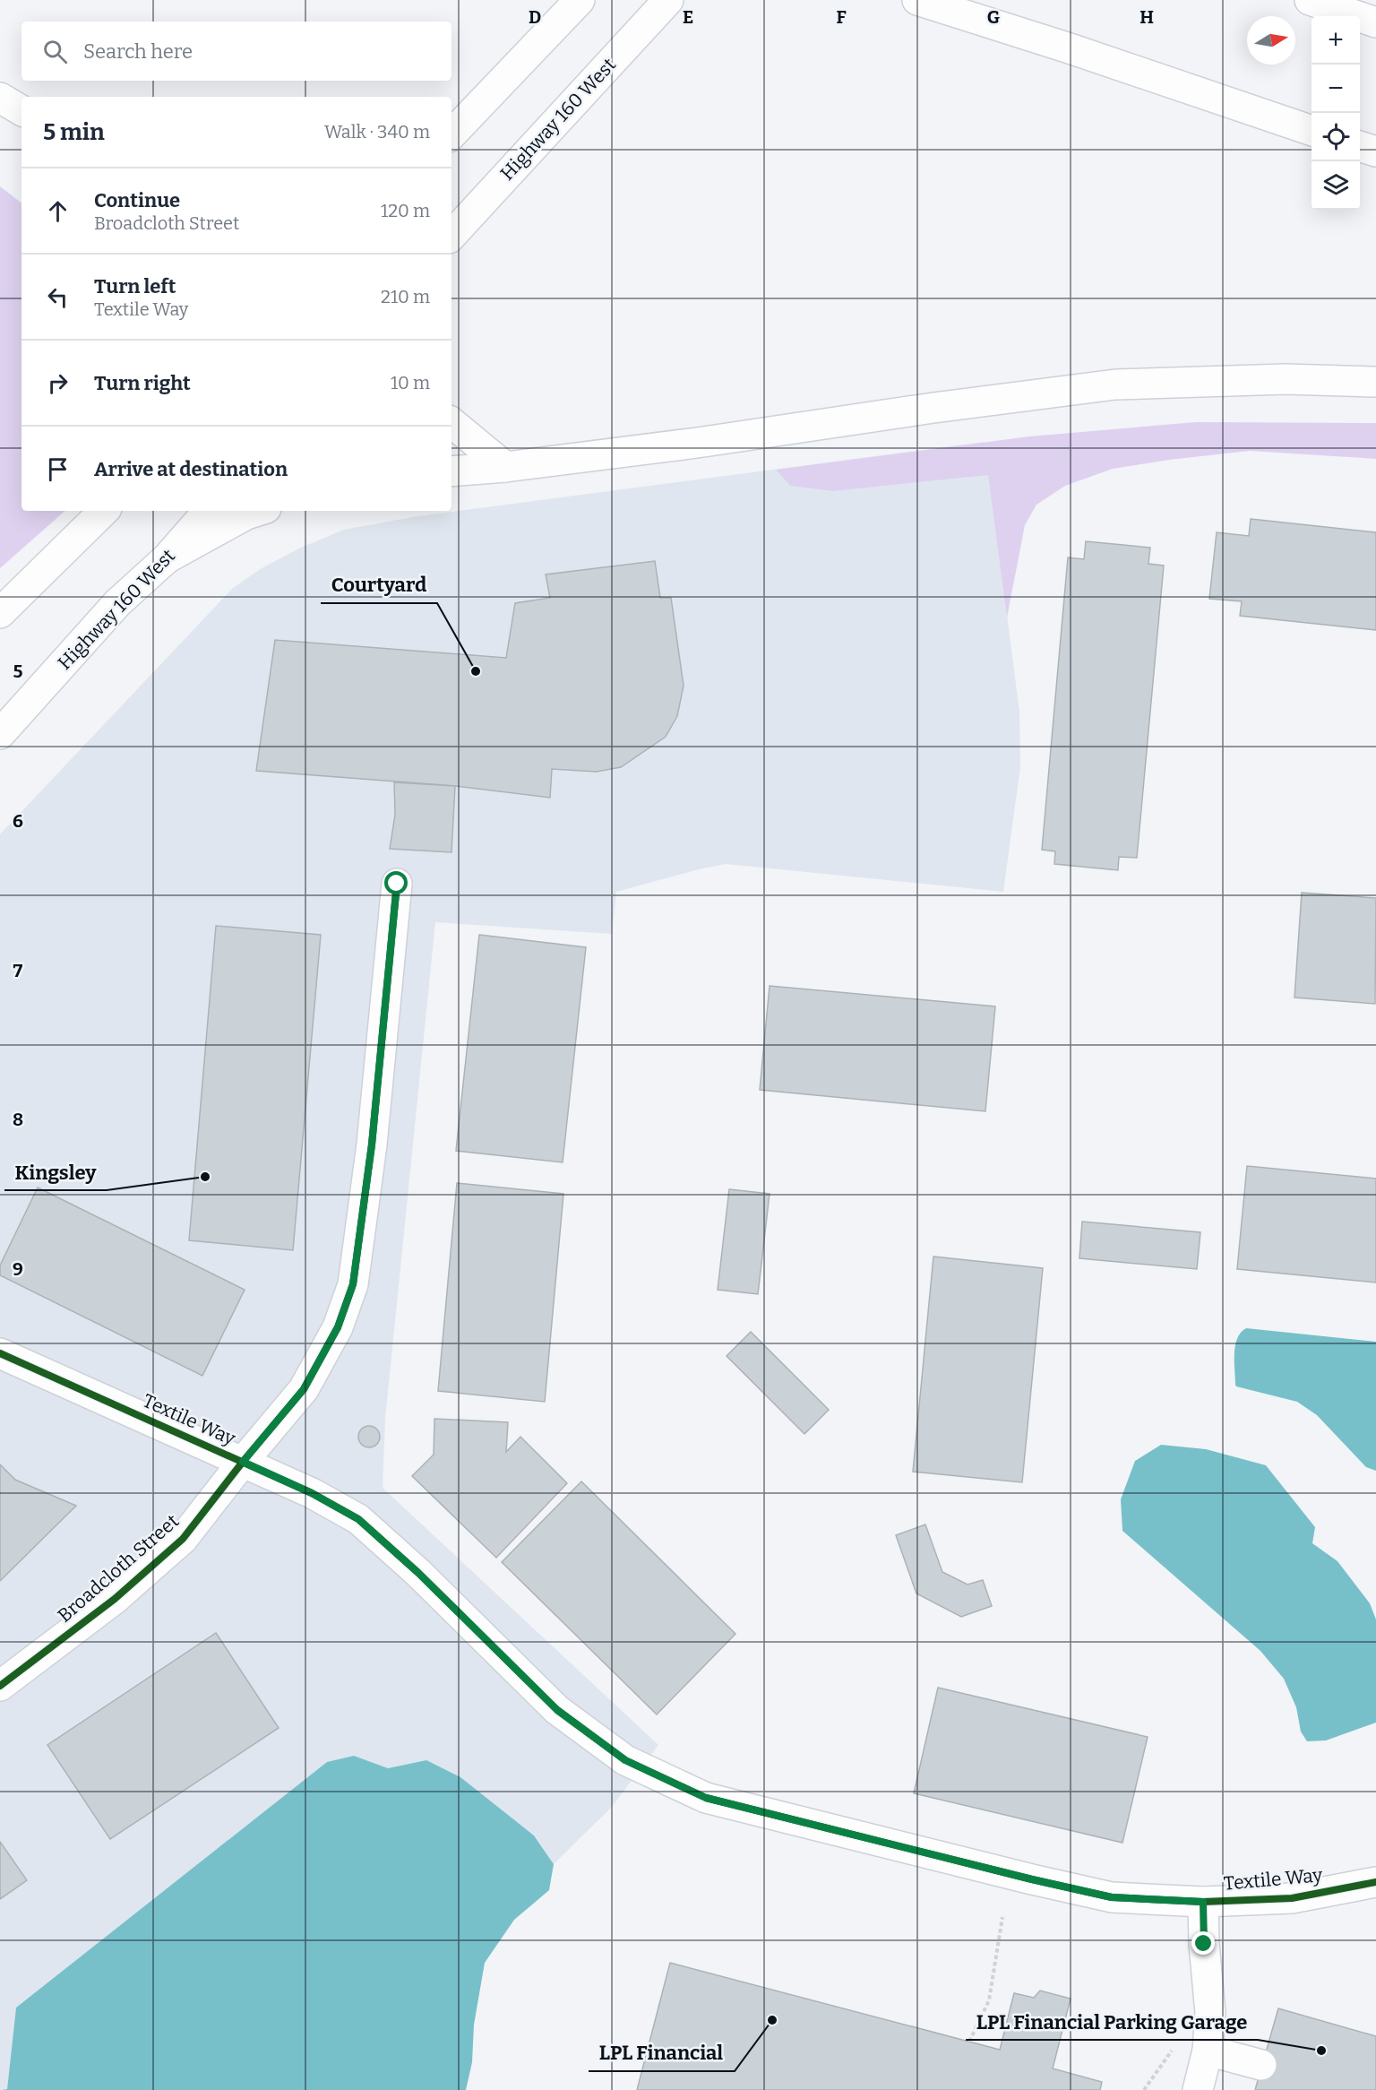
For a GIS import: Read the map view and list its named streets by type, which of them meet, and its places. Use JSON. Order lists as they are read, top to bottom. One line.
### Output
{"streets":{"main road":["Highway 160 West","Textile Way","Broadcloth Street"]},"crossings":[["Textile Way","Broadcloth Street"]],"places":["Courtyard","Kingsley","LPL Financial","LPL Financial Parking Garage"],"north":"right","page":{"map_buttons":["+","−"],"search":"Search here","heading":["5 min","Walk · 340 m"],"list":[["Continue","Broadcloth Street","120 m"],["Turn left","Textile Way","210 m"],["Turn right","10 m"],"Arrive at destination"]},"grid":{"columns":["D","E","F","G","H"],"rows":["5","6","7","8","9"]}}
